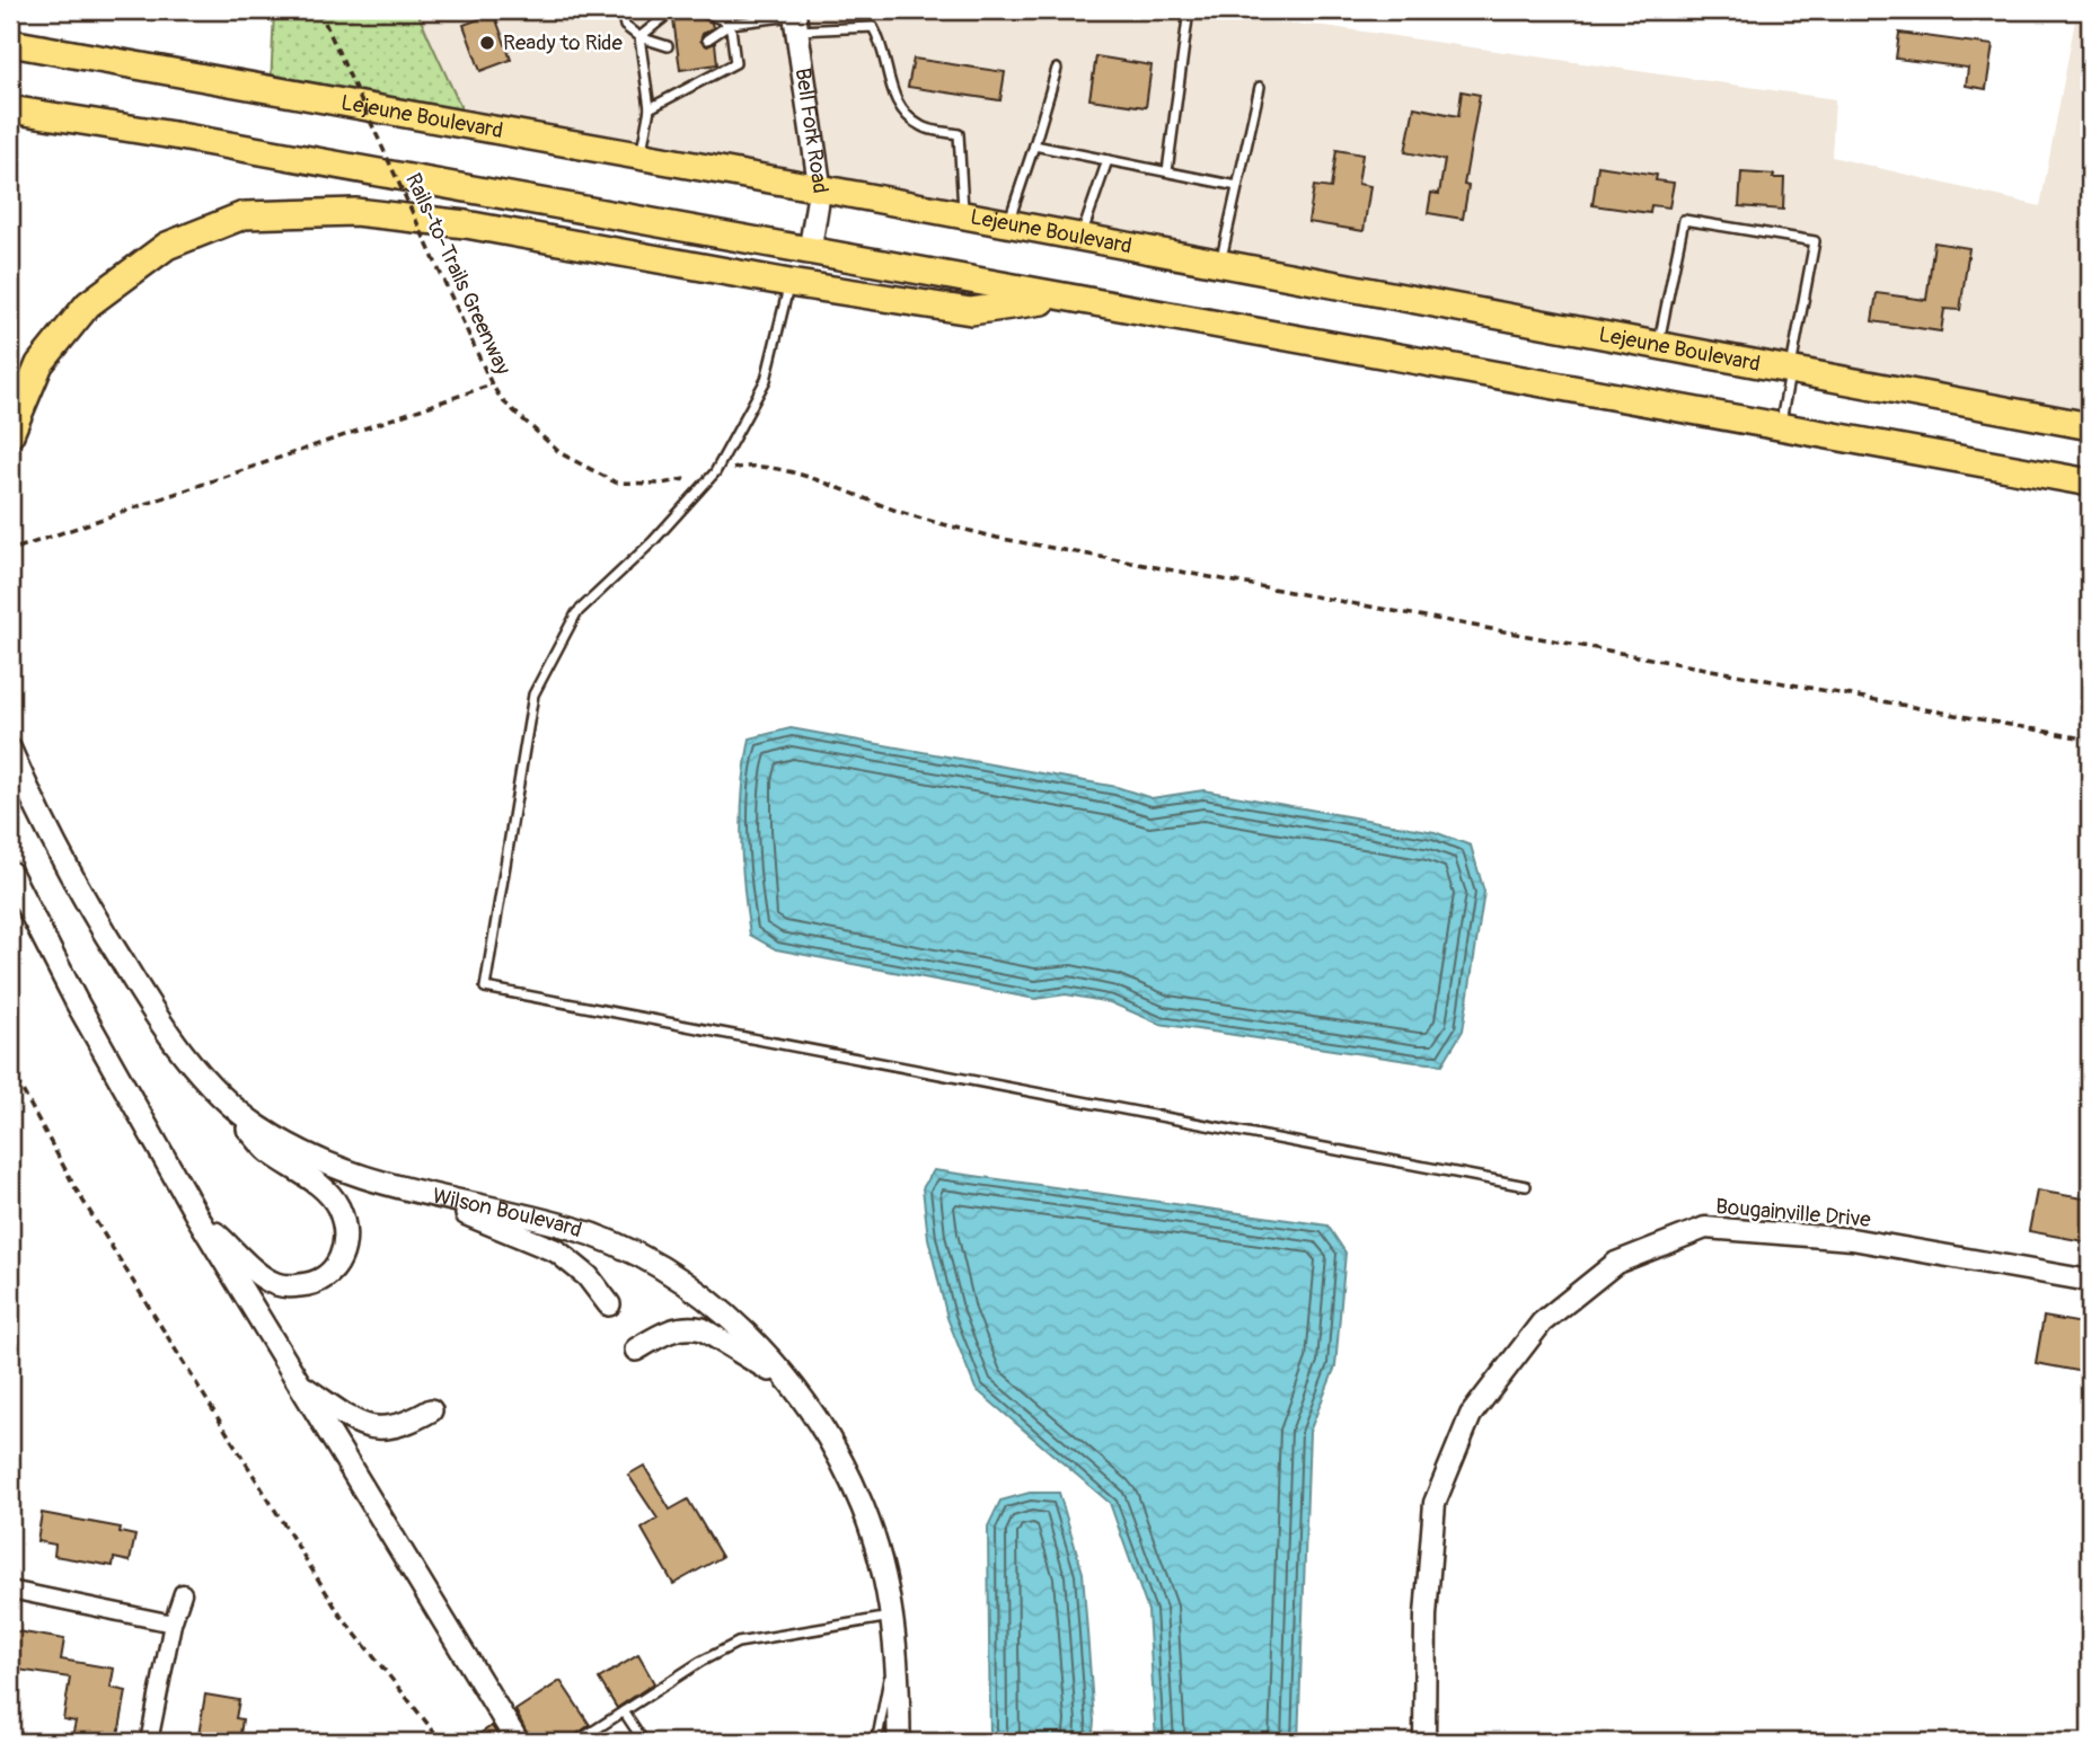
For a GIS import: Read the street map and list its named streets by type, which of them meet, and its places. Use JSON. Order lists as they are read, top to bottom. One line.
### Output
{"streets":{"highway":["Lejeune Boulevard"],"main road":["Bell Fork Road","Wilson Boulevard"],"street":["Bougainville Drive"],"path":["Rails-to-Trails Greenway"]},"crossings":[["Lejeune Boulevard","Bell Fork Road"]],"places":["Ready to Ride"]}
